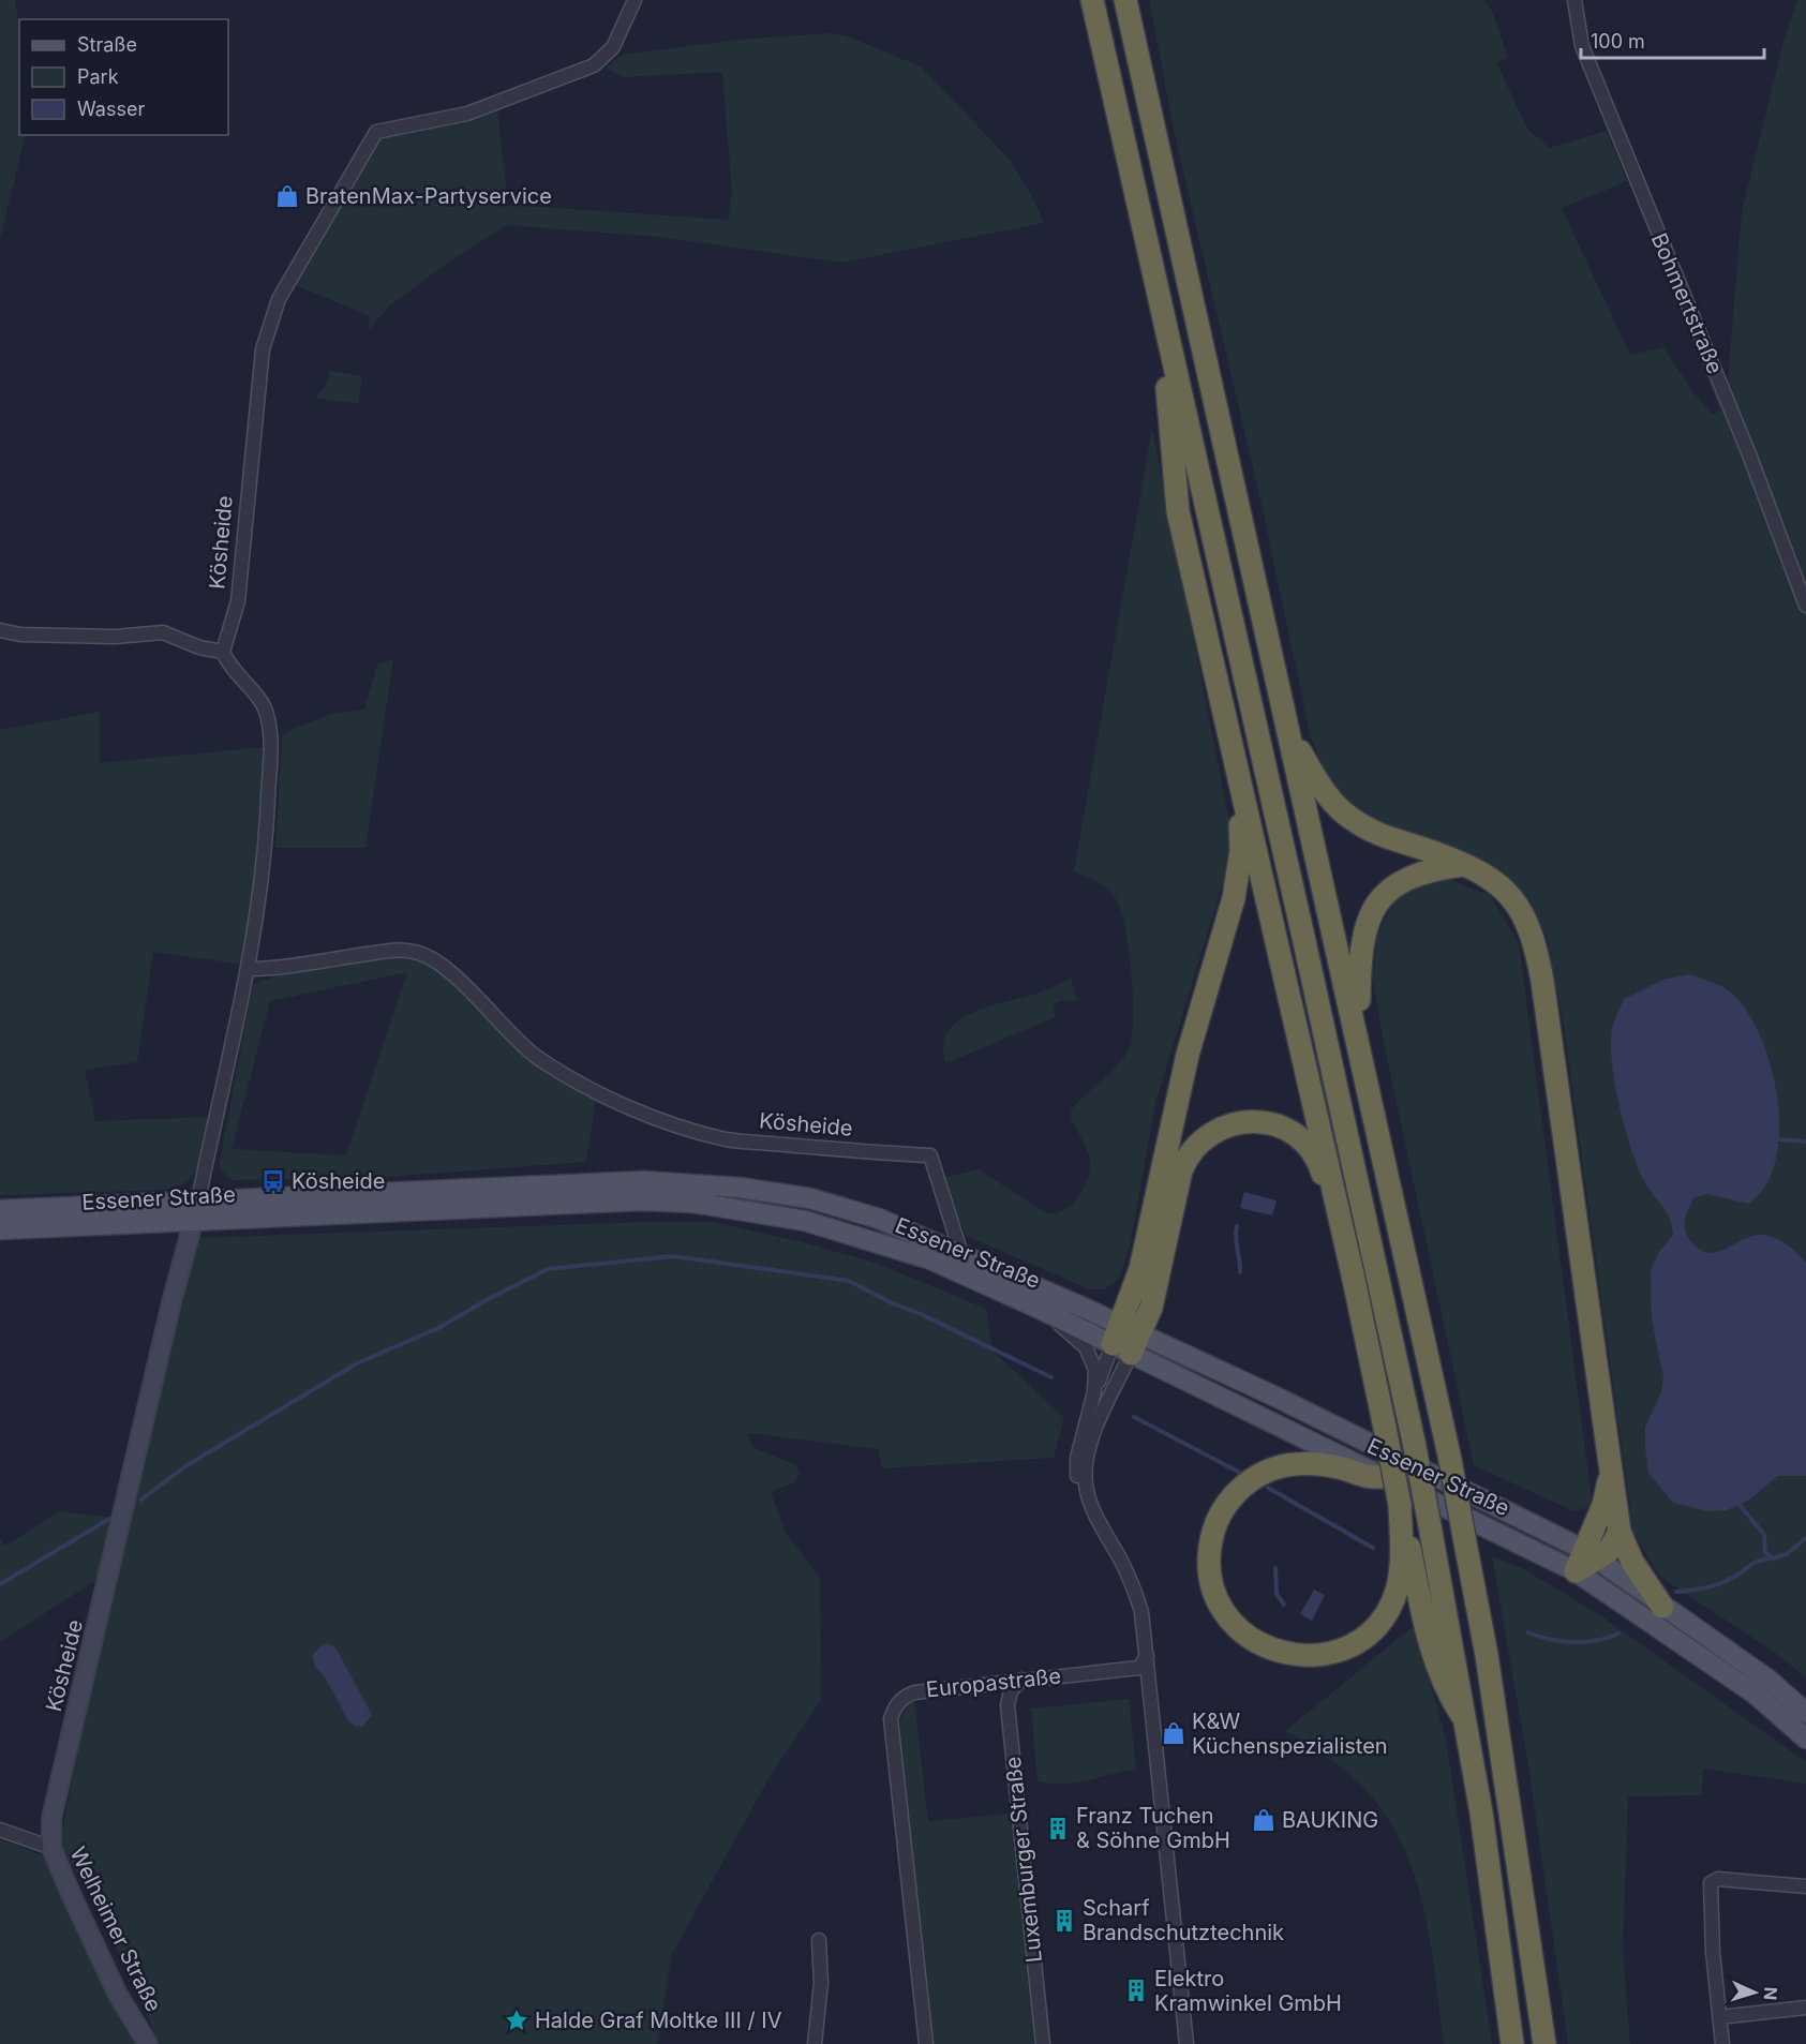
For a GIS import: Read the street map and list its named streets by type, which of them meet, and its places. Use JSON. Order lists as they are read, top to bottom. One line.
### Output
{"streets":{"main road":["Essener Straße"],"street":["Bohmertstraße","Kösheide","Europastraße","Luxemburger Straße","Welheimer Straße"]},"crossings":[["Kösheide","Essener Straße"],["Kösheide","Welheimer Straße"],["Europastraße","Luxemburger Straße"]],"places":{"shop":["BratenMax-Partyservice","K&W Küchenspezialisten","BAUKING"],"bus stop":["Kösheide"],"building":["Franz Tuchen & Söhne GmbH","Scharf Brandschutztechnik","Elektro Kramwinkel GmbH"],"place":["Halde Graf Moltke III / IV"]},"legend":["Straße","Park","Wasser"],"scale_bar":"100 m","north":"right"}
